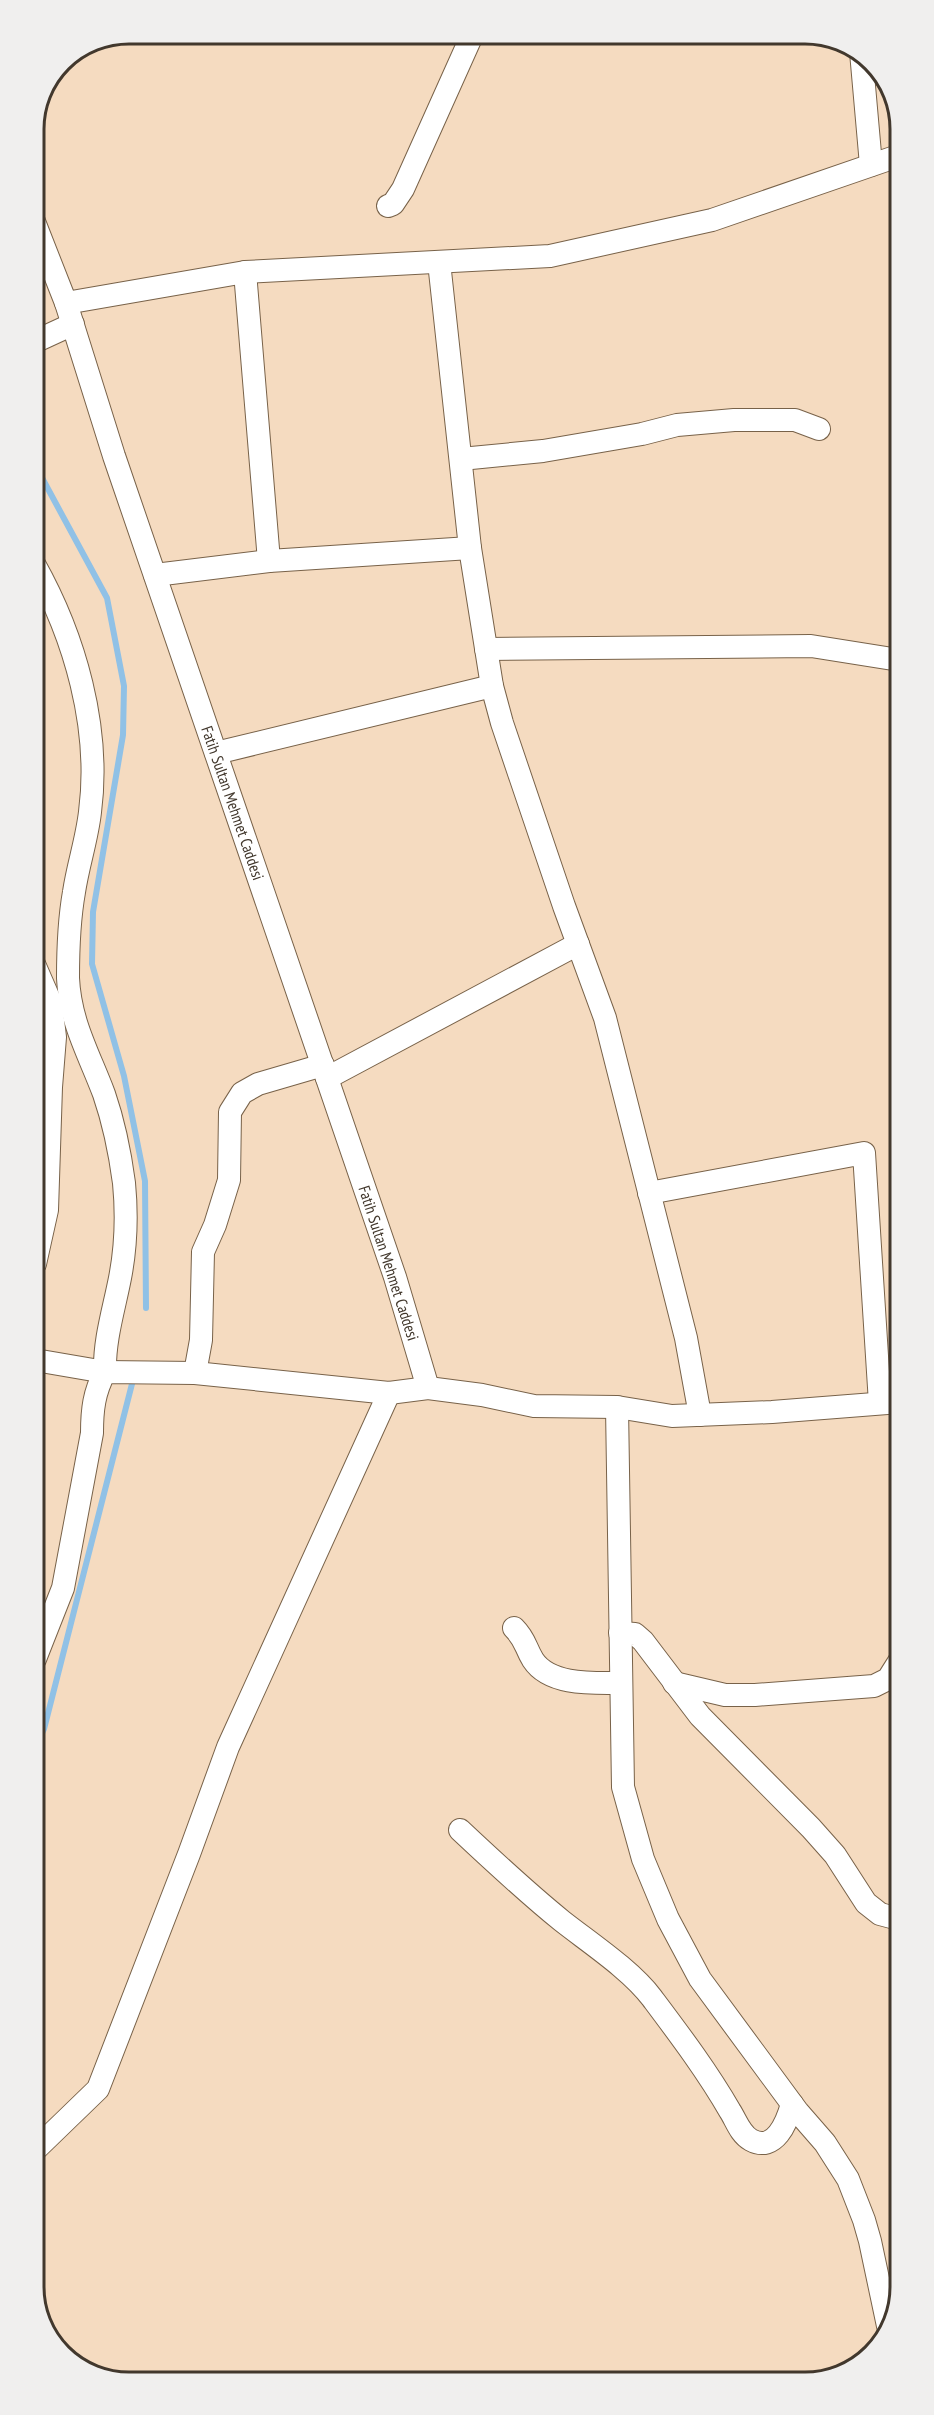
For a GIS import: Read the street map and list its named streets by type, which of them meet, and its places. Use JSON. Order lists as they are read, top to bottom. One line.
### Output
{"streets":{"street":["Fatih Sultan Mehmet Caddesi"]}}
